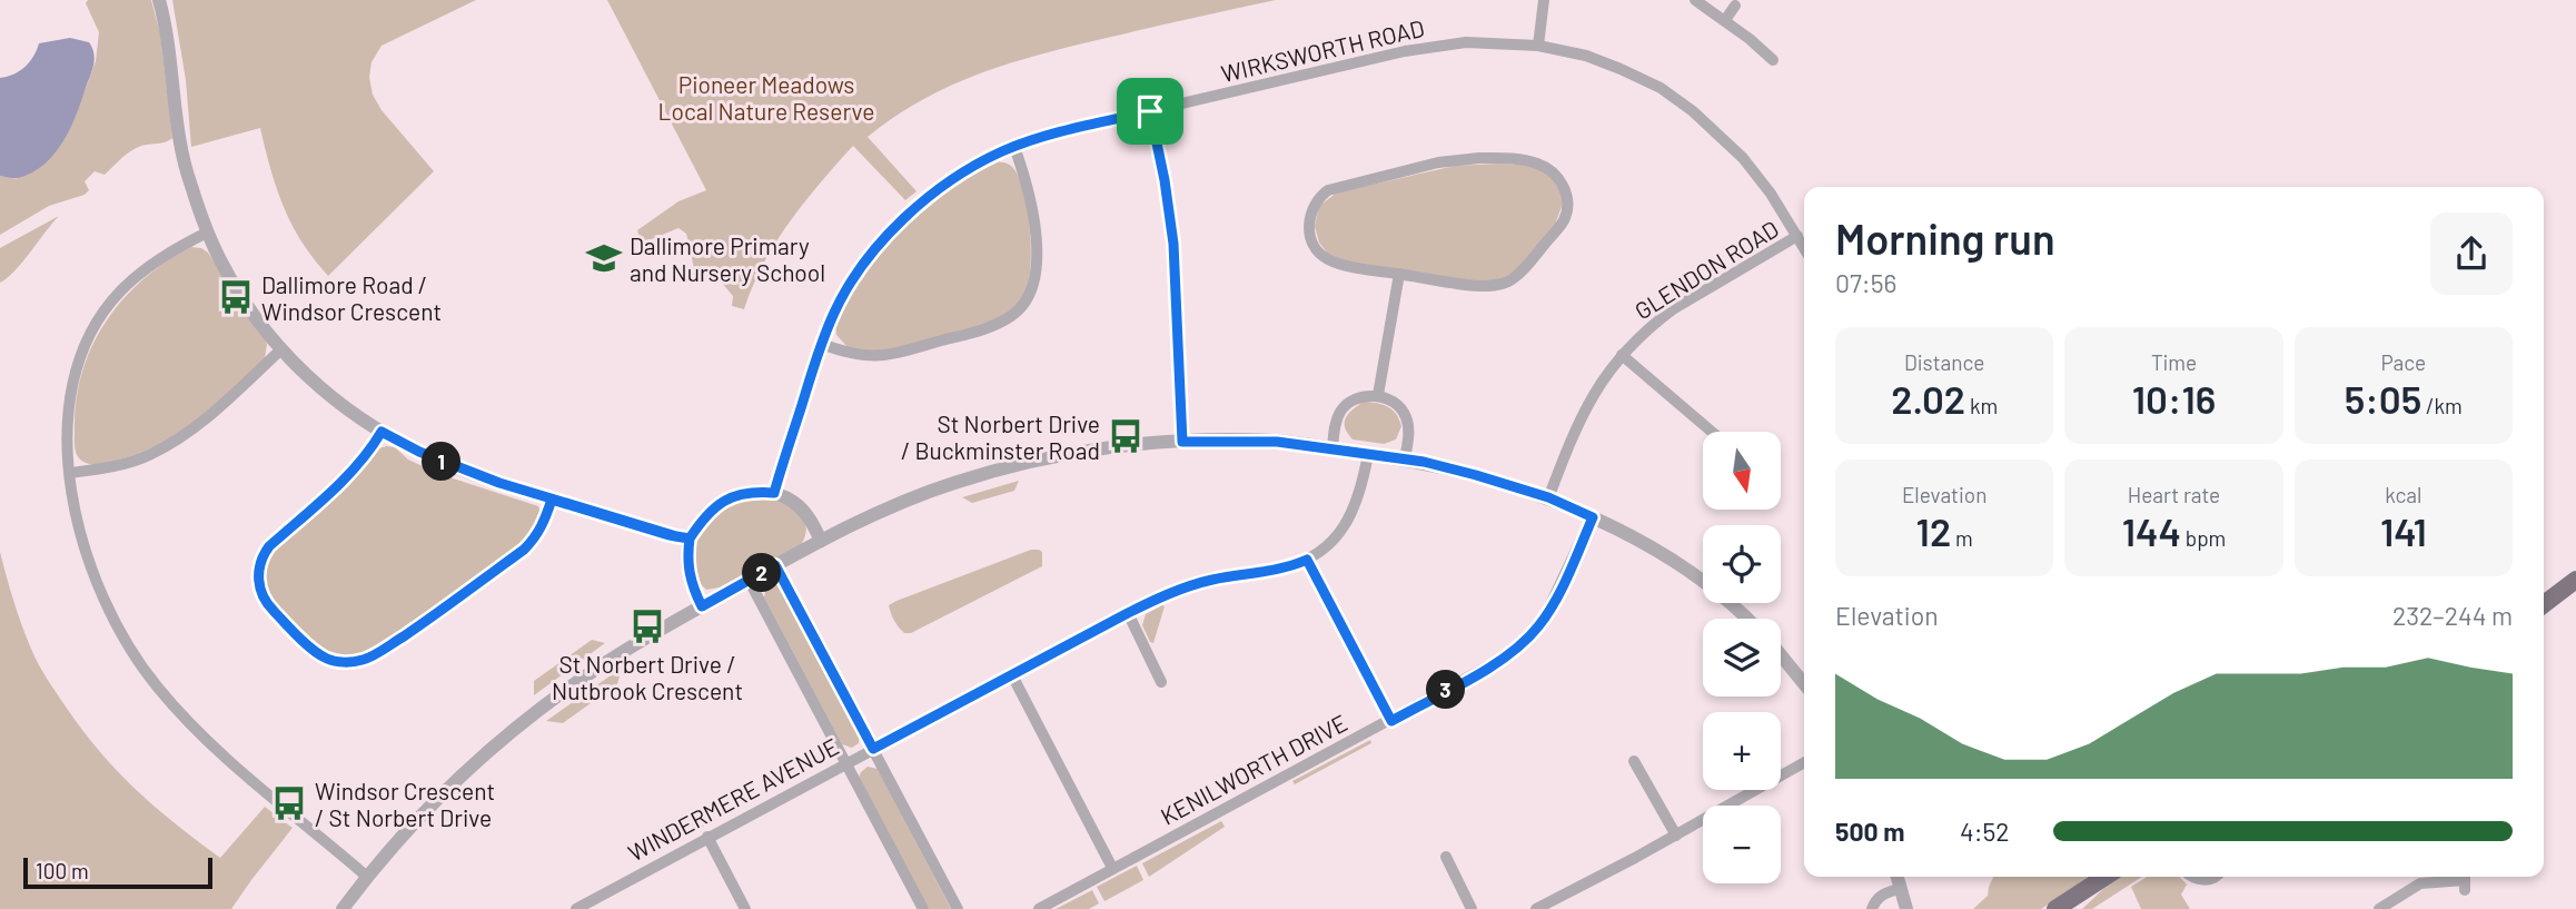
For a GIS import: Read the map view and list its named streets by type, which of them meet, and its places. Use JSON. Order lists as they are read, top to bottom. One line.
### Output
{"streets":{"street":["WIRKSWORTH ROAD","GLENDON ROAD","KENILWORTH DRIVE","WINDERMERE AVENUE"]},"crossings":[["WIRKSWORTH ROAD","GLENDON ROAD"]],"parks":["Pioneer Meadows Local Nature Reserve"],"places":{"school or university":["Dallimore Primary and Nursery School"],"bus stop":["Dallimore Road / Windsor Crescent","St Norbert Drive / Buckminster Road","St Norbert Drive / Nutbrook Crescent","Windsor Crescent / St Norbert Drive"]},"scale_bar":"100 m","north":"bottom","page":{"heading":["Morning run","07:56"],"stats":[["Distance","2.02 km"],["Time","10:16"],["Pace","5:05 /km"],["Elevation","12 m"],["Heart rate","144 bpm"],["kcal","141"]],"map_buttons":["+","−"],"pins":["1","2","3"],"chart":["Elevation","232–244 m"],"list":[{"name":"500 m","note":"4:52"}],"scale":"100 m"}}
